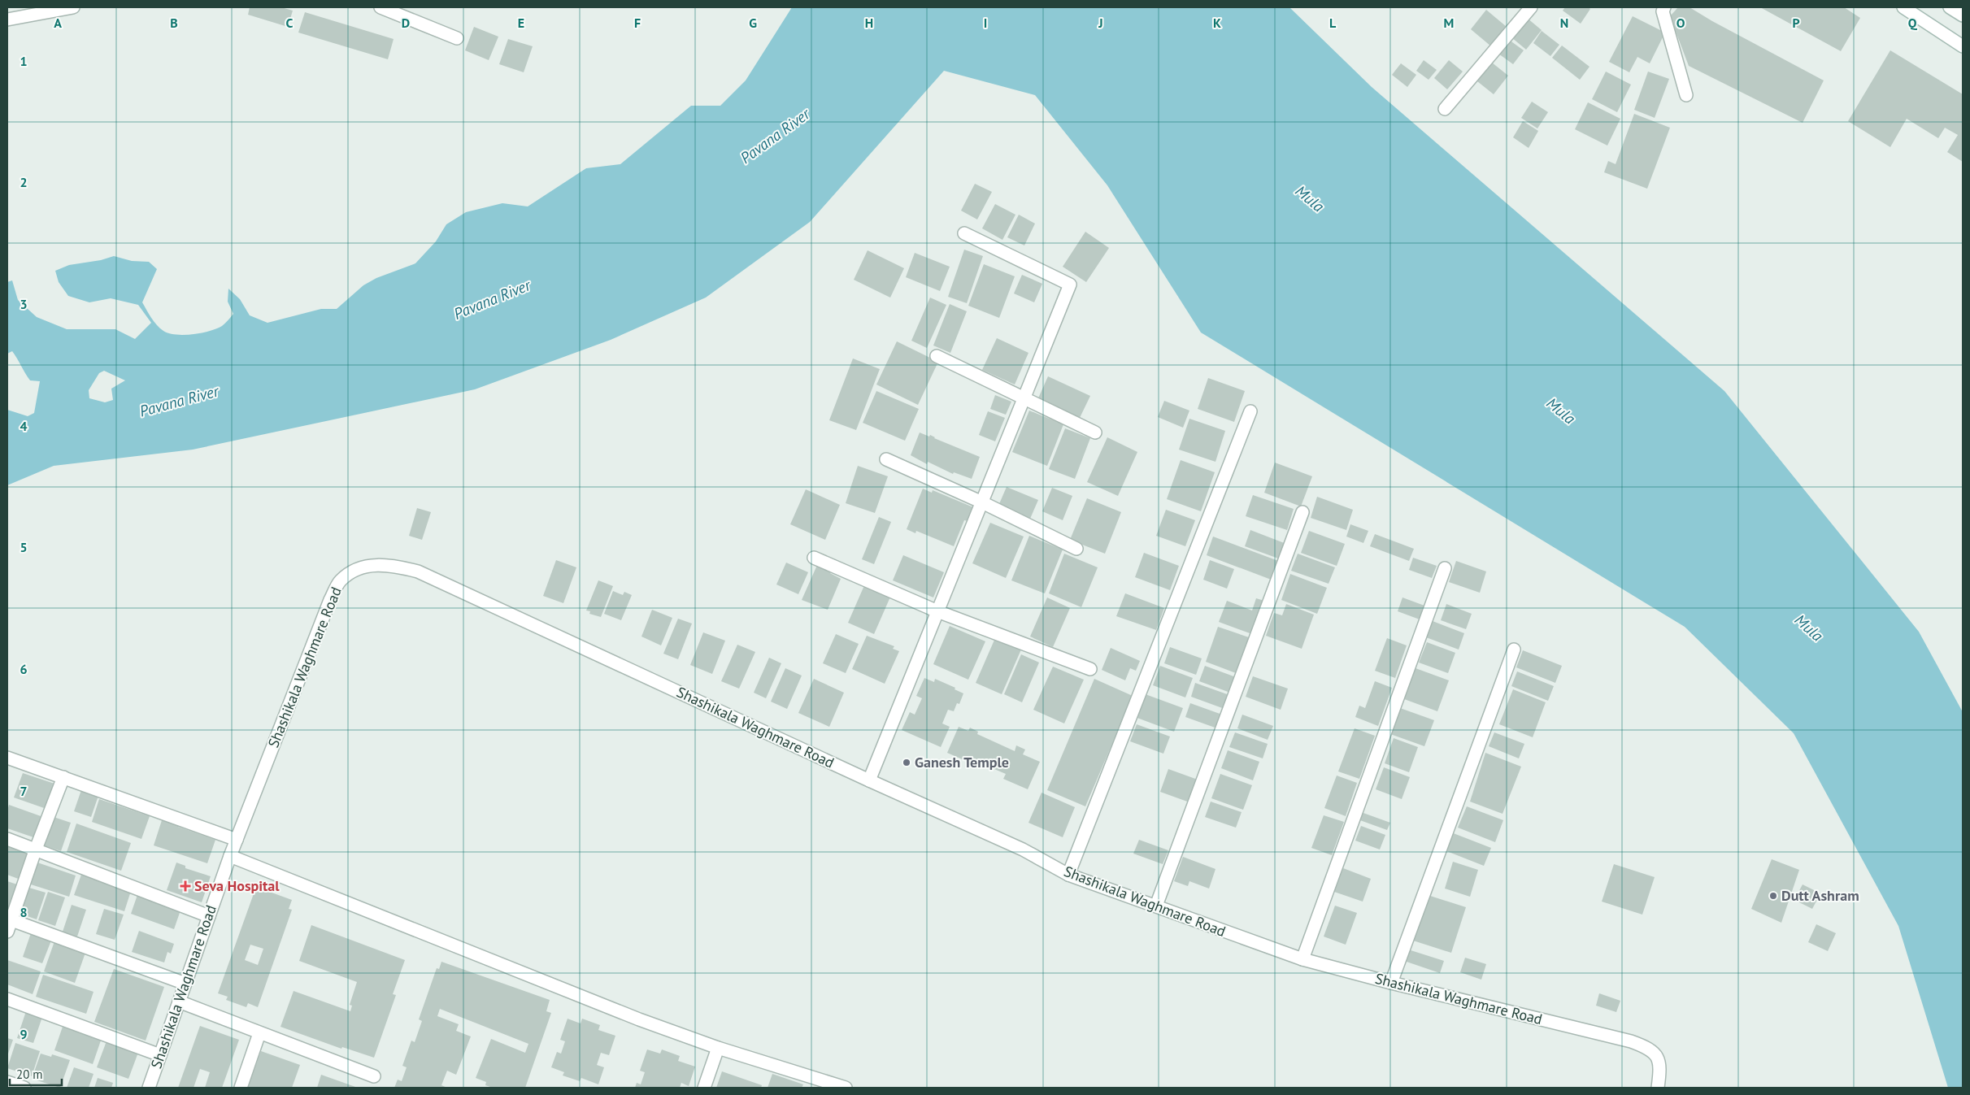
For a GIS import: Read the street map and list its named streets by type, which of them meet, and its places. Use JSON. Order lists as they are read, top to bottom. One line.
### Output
{"streets":{"street":["Shashikala Waghmare Road"]},"water":["Pavana River","Mula"],"places":{"other":["Ganesh Temple","Dutt Ashram"],"health":["Seva Hospital"]},"scale_bar":"20 m","grid":{"columns":["A","B","C","D","E","F","G","H","I","J","K","L","M","N","O","P","Q"],"rows":["1","2","3","4","5","6","7","8","9"]}}
